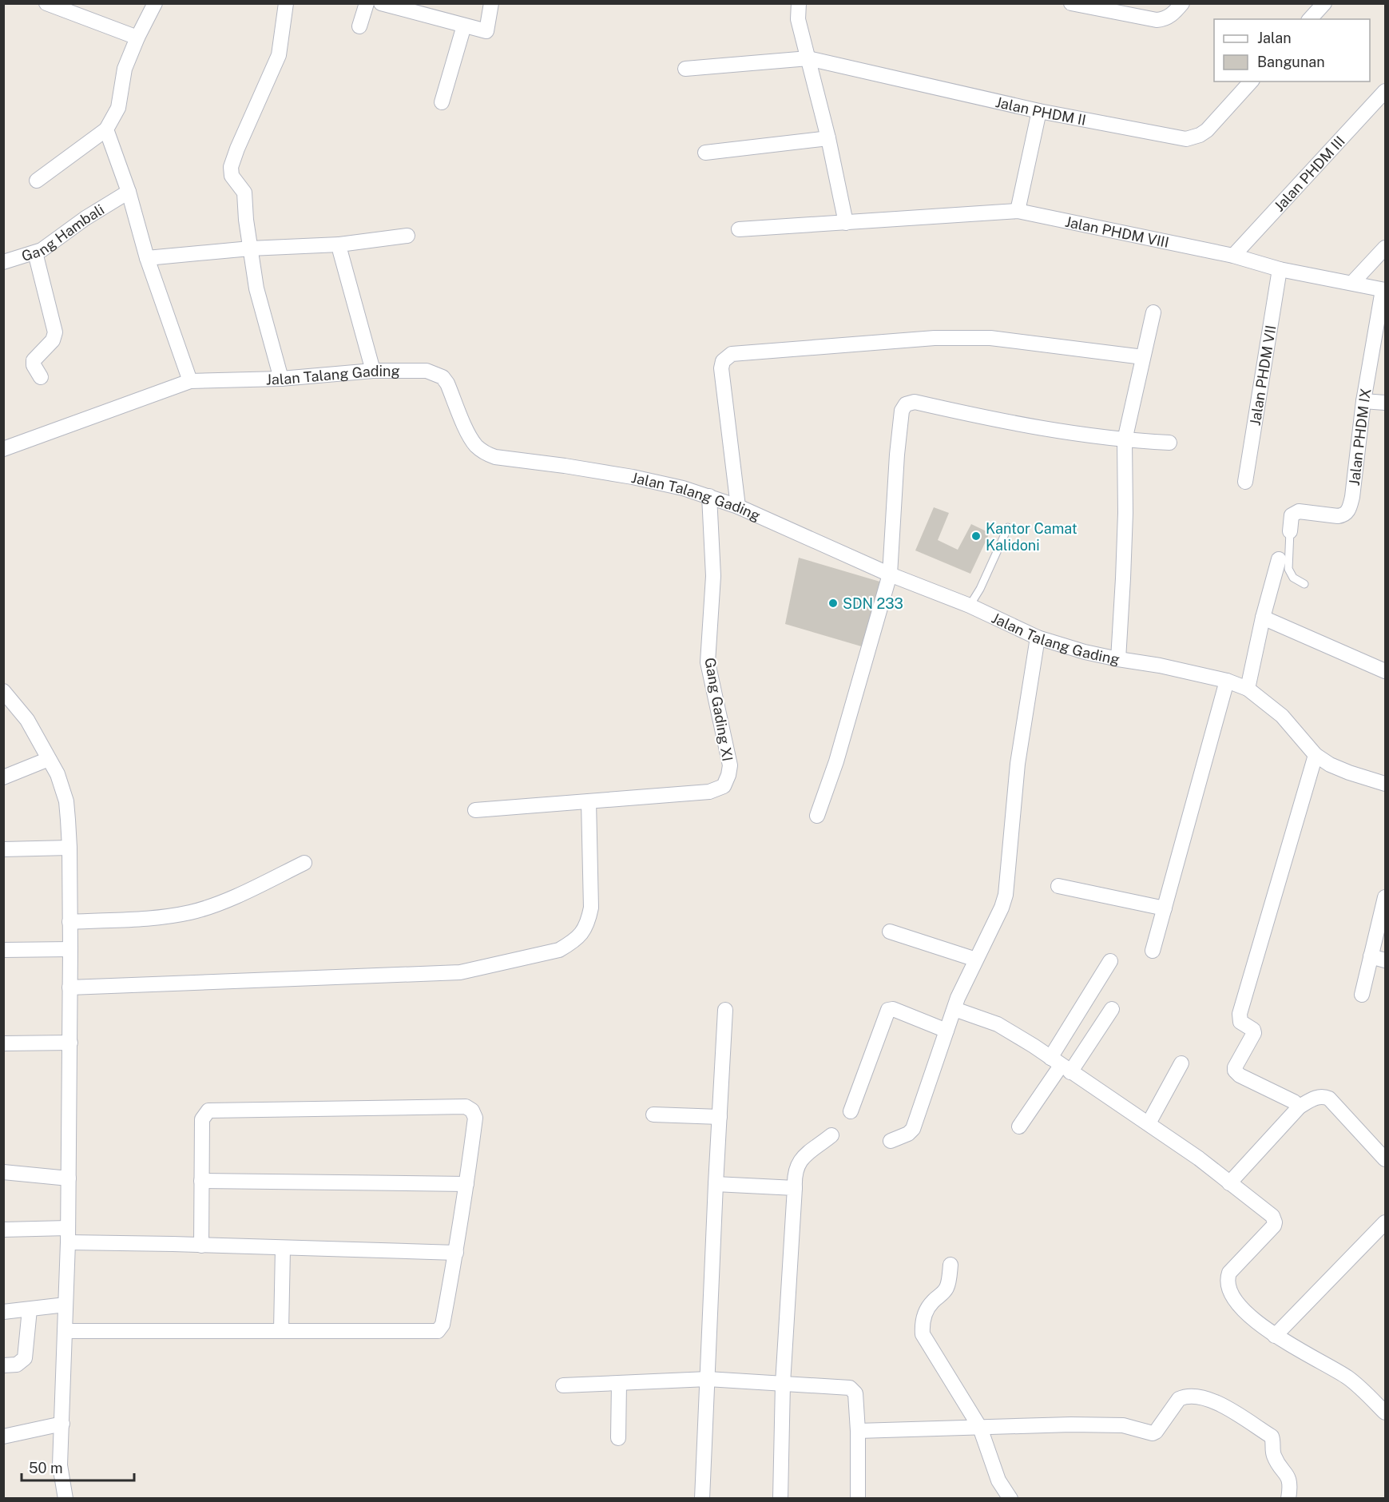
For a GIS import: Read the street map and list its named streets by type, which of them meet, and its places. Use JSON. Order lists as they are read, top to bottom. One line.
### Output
{"streets":{"street":["Jalan PHDM II","Jalan PHDM III","Gang Hambali","Jalan PHDM VIII","Jalan Talang Gading","Jalan PHDM VII","Jalan PHDM IX","Gang Gading XI"]},"crossings":[["Jalan PHDM III","Jalan PHDM VIII"],["Jalan PHDM VIII","Jalan PHDM VII"],["Jalan PHDM VIII","Jalan PHDM IX"],["Jalan Talang Gading","Gang Gading XI"]],"places":["Kantor Camat Kalidoni","SDN 233"],"legend":["Jalan","Bangunan"],"scale_bar":"50 m"}
